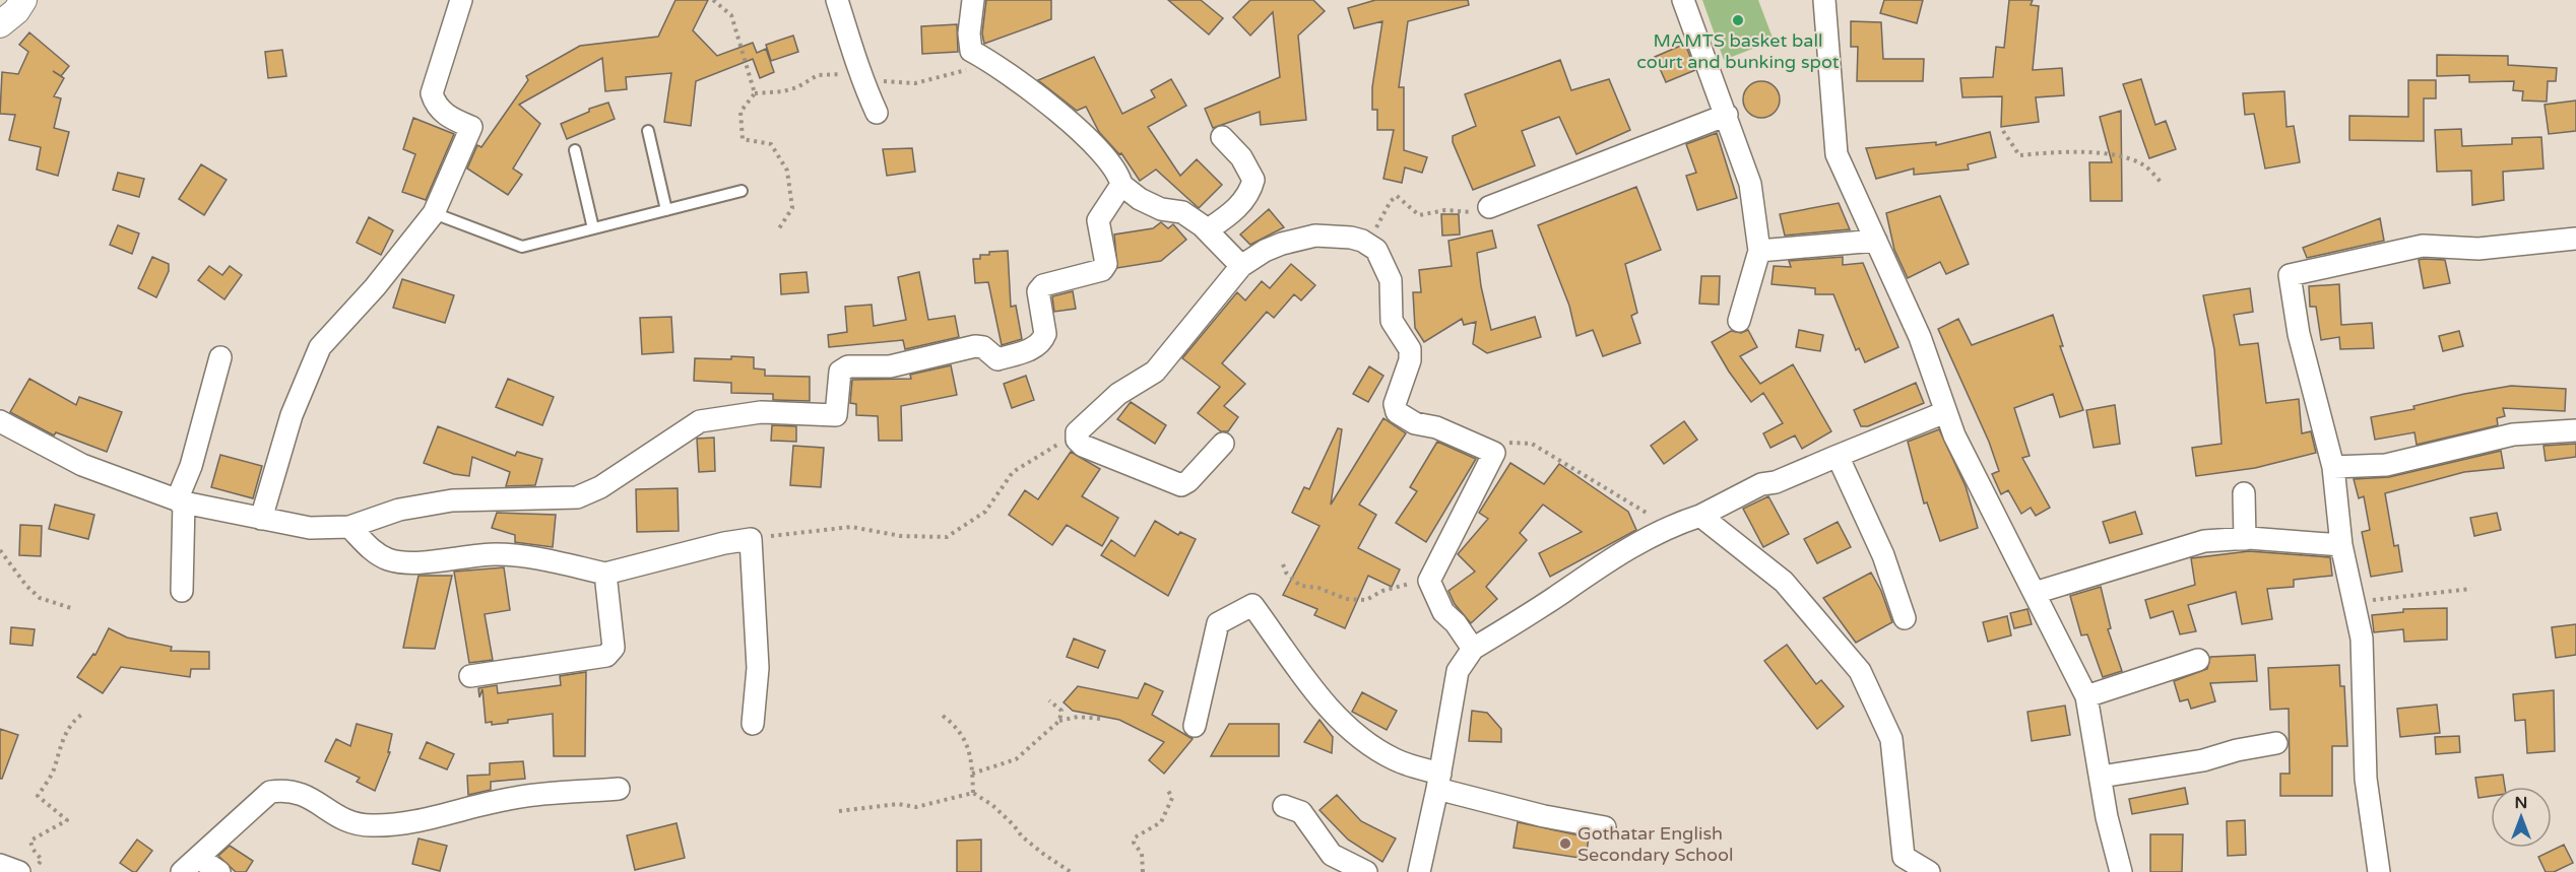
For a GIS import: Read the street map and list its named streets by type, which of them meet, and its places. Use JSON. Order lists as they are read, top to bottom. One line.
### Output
{"places":["MAMTS basket ball court and bunking spot","Gothatar English Secondary School"],"north":"top"}
